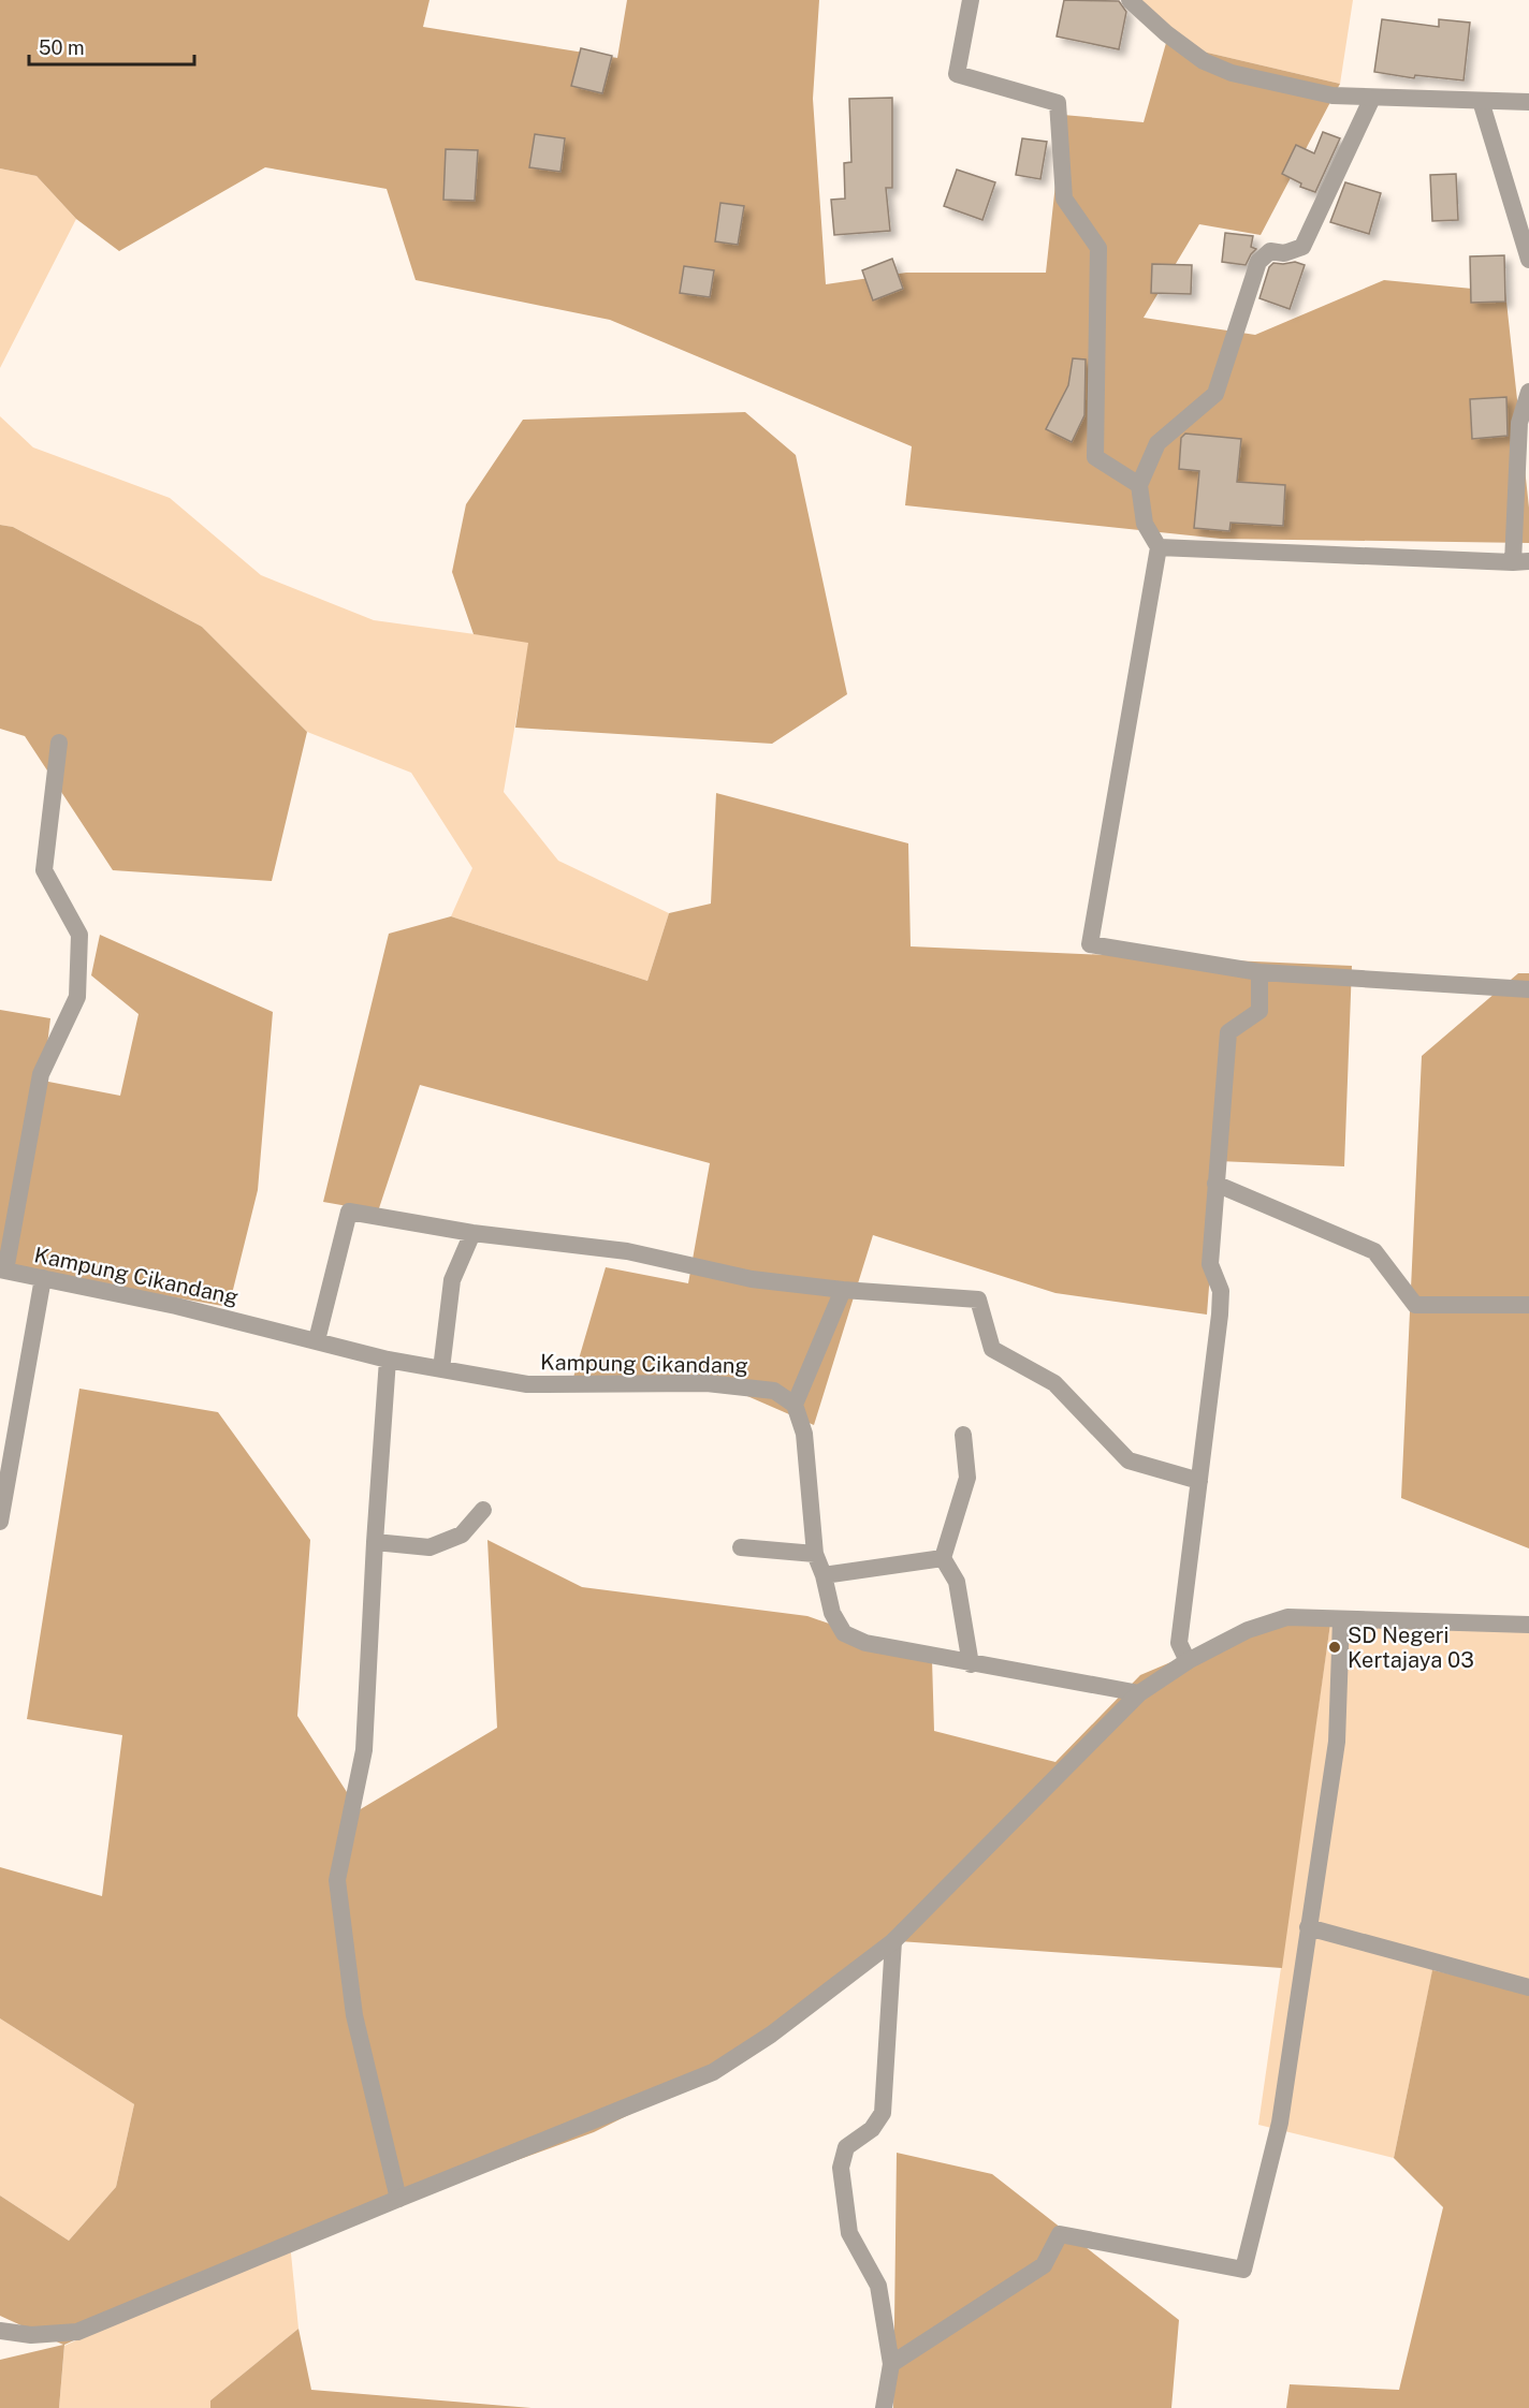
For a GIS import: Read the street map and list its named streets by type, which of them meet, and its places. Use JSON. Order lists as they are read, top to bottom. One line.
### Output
{"streets":{"street":["Kampung Cikandang"]},"places":["SD Negeri Kertajaya 03"],"scale_bar":"50 m"}
